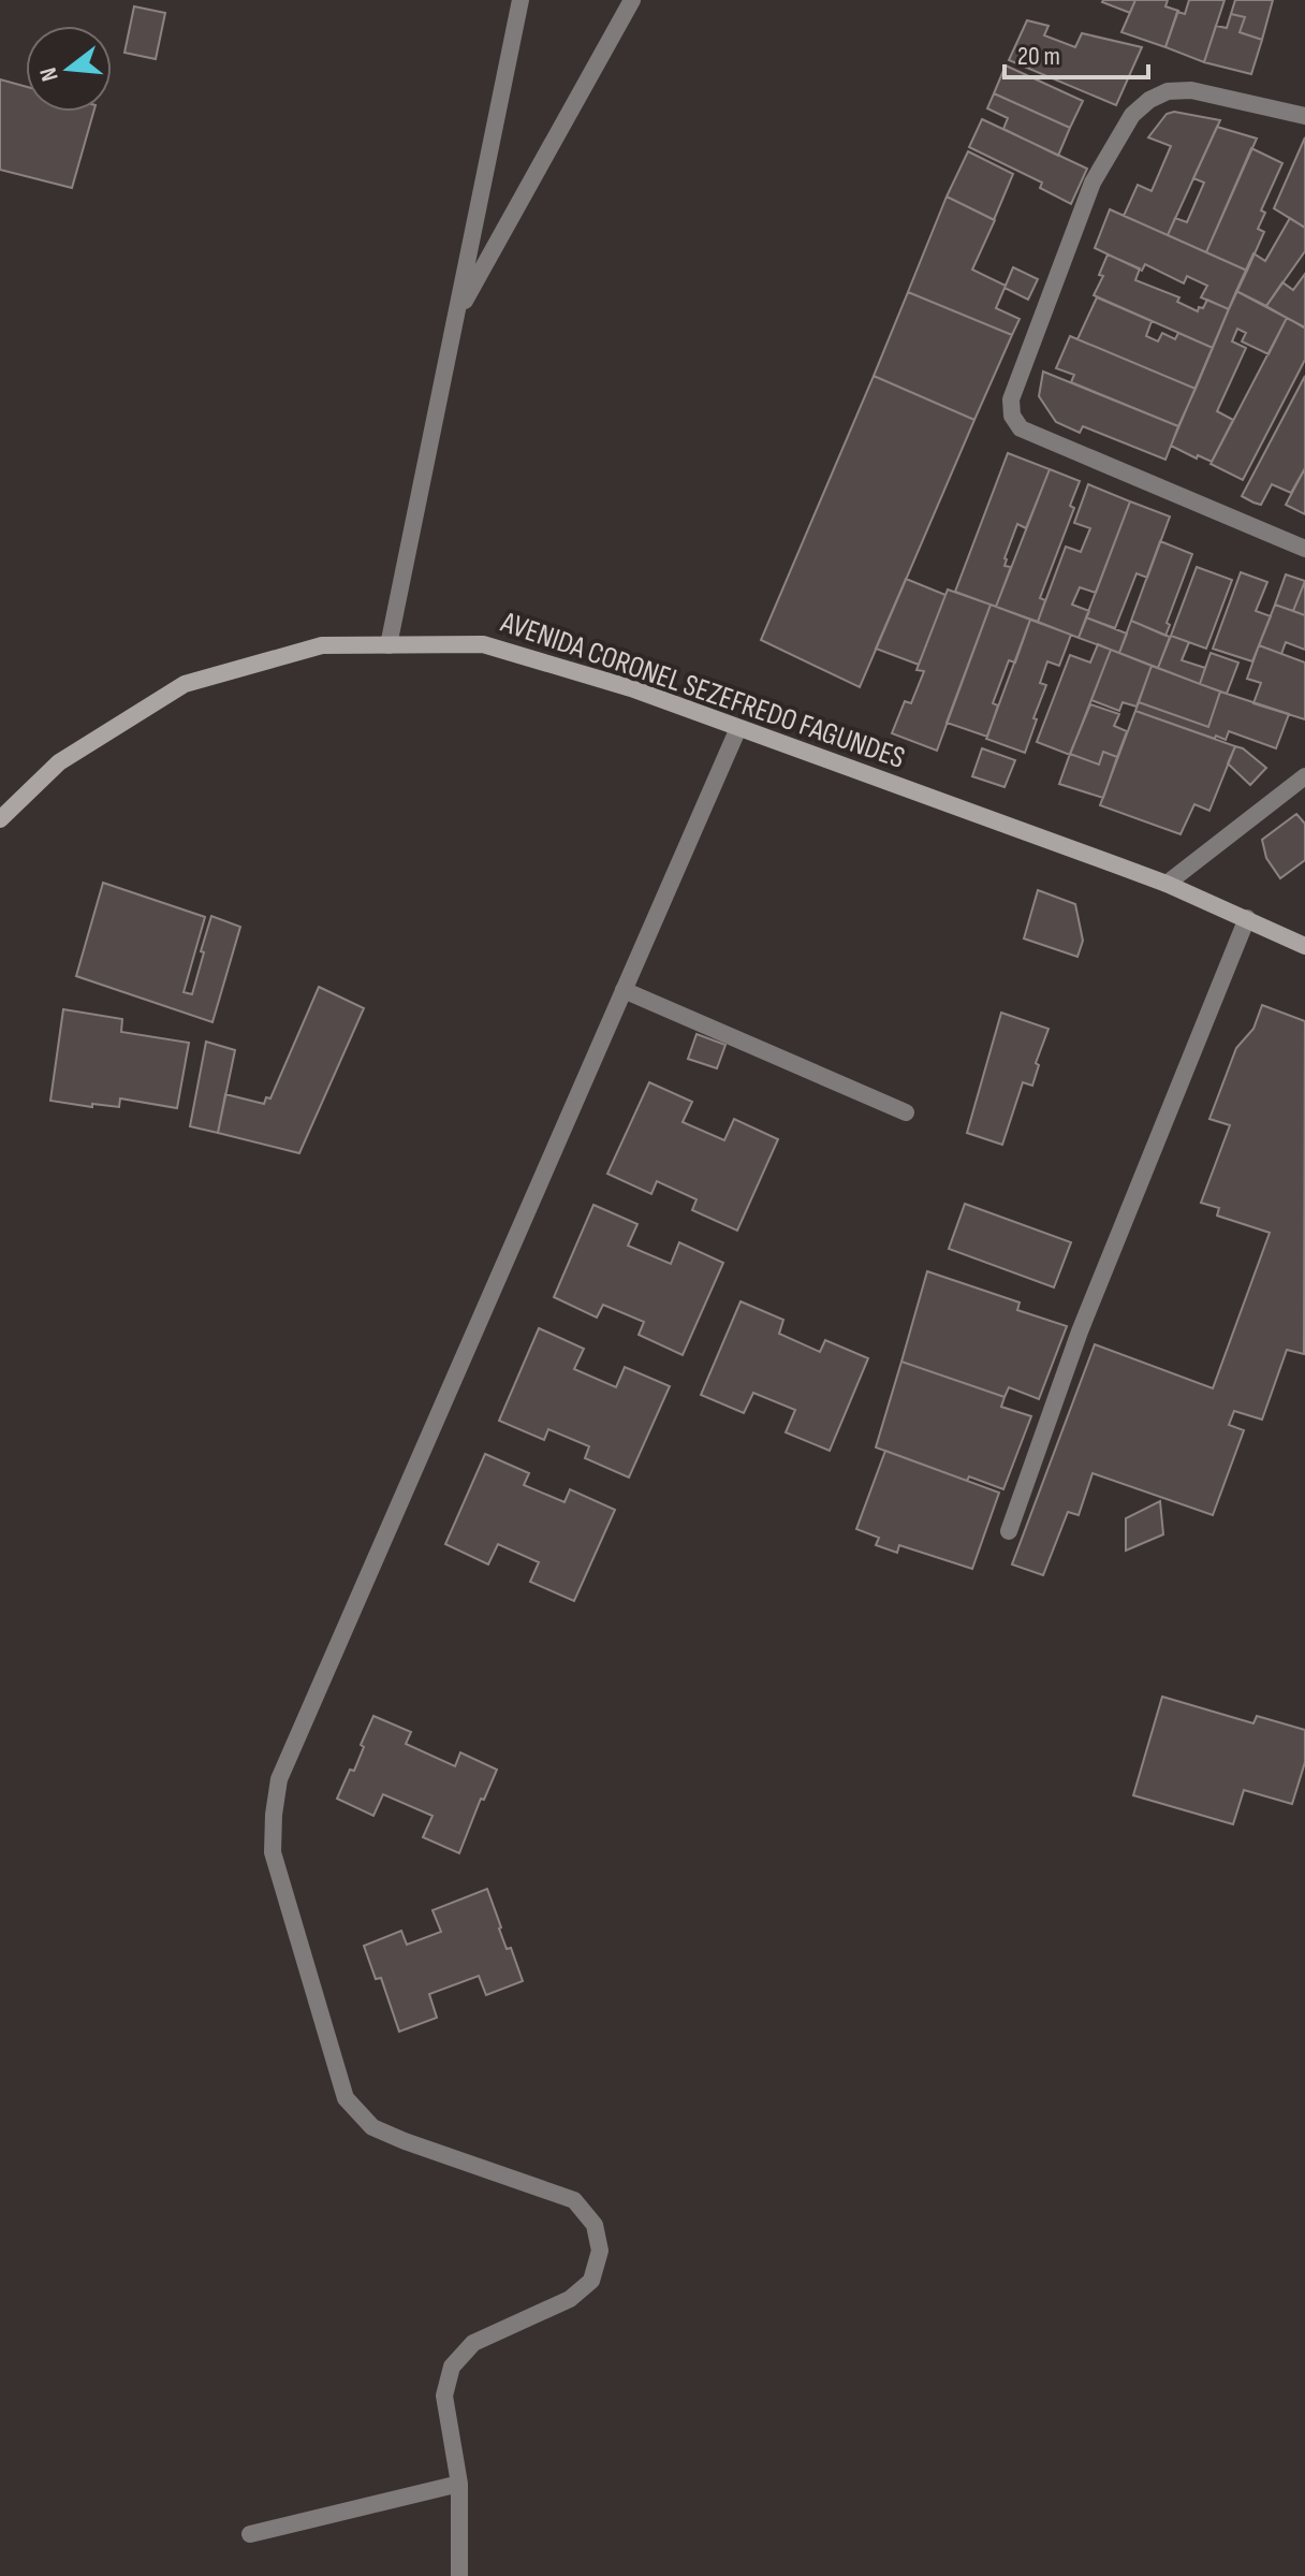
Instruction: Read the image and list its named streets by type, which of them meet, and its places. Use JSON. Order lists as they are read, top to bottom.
{
  "streets": {
    "main road": ["AVENIDA CORONEL SEZEFREDO FAGUNDES"]
  },
  "scale_bar": "20 m",
  "north": "left"
}
